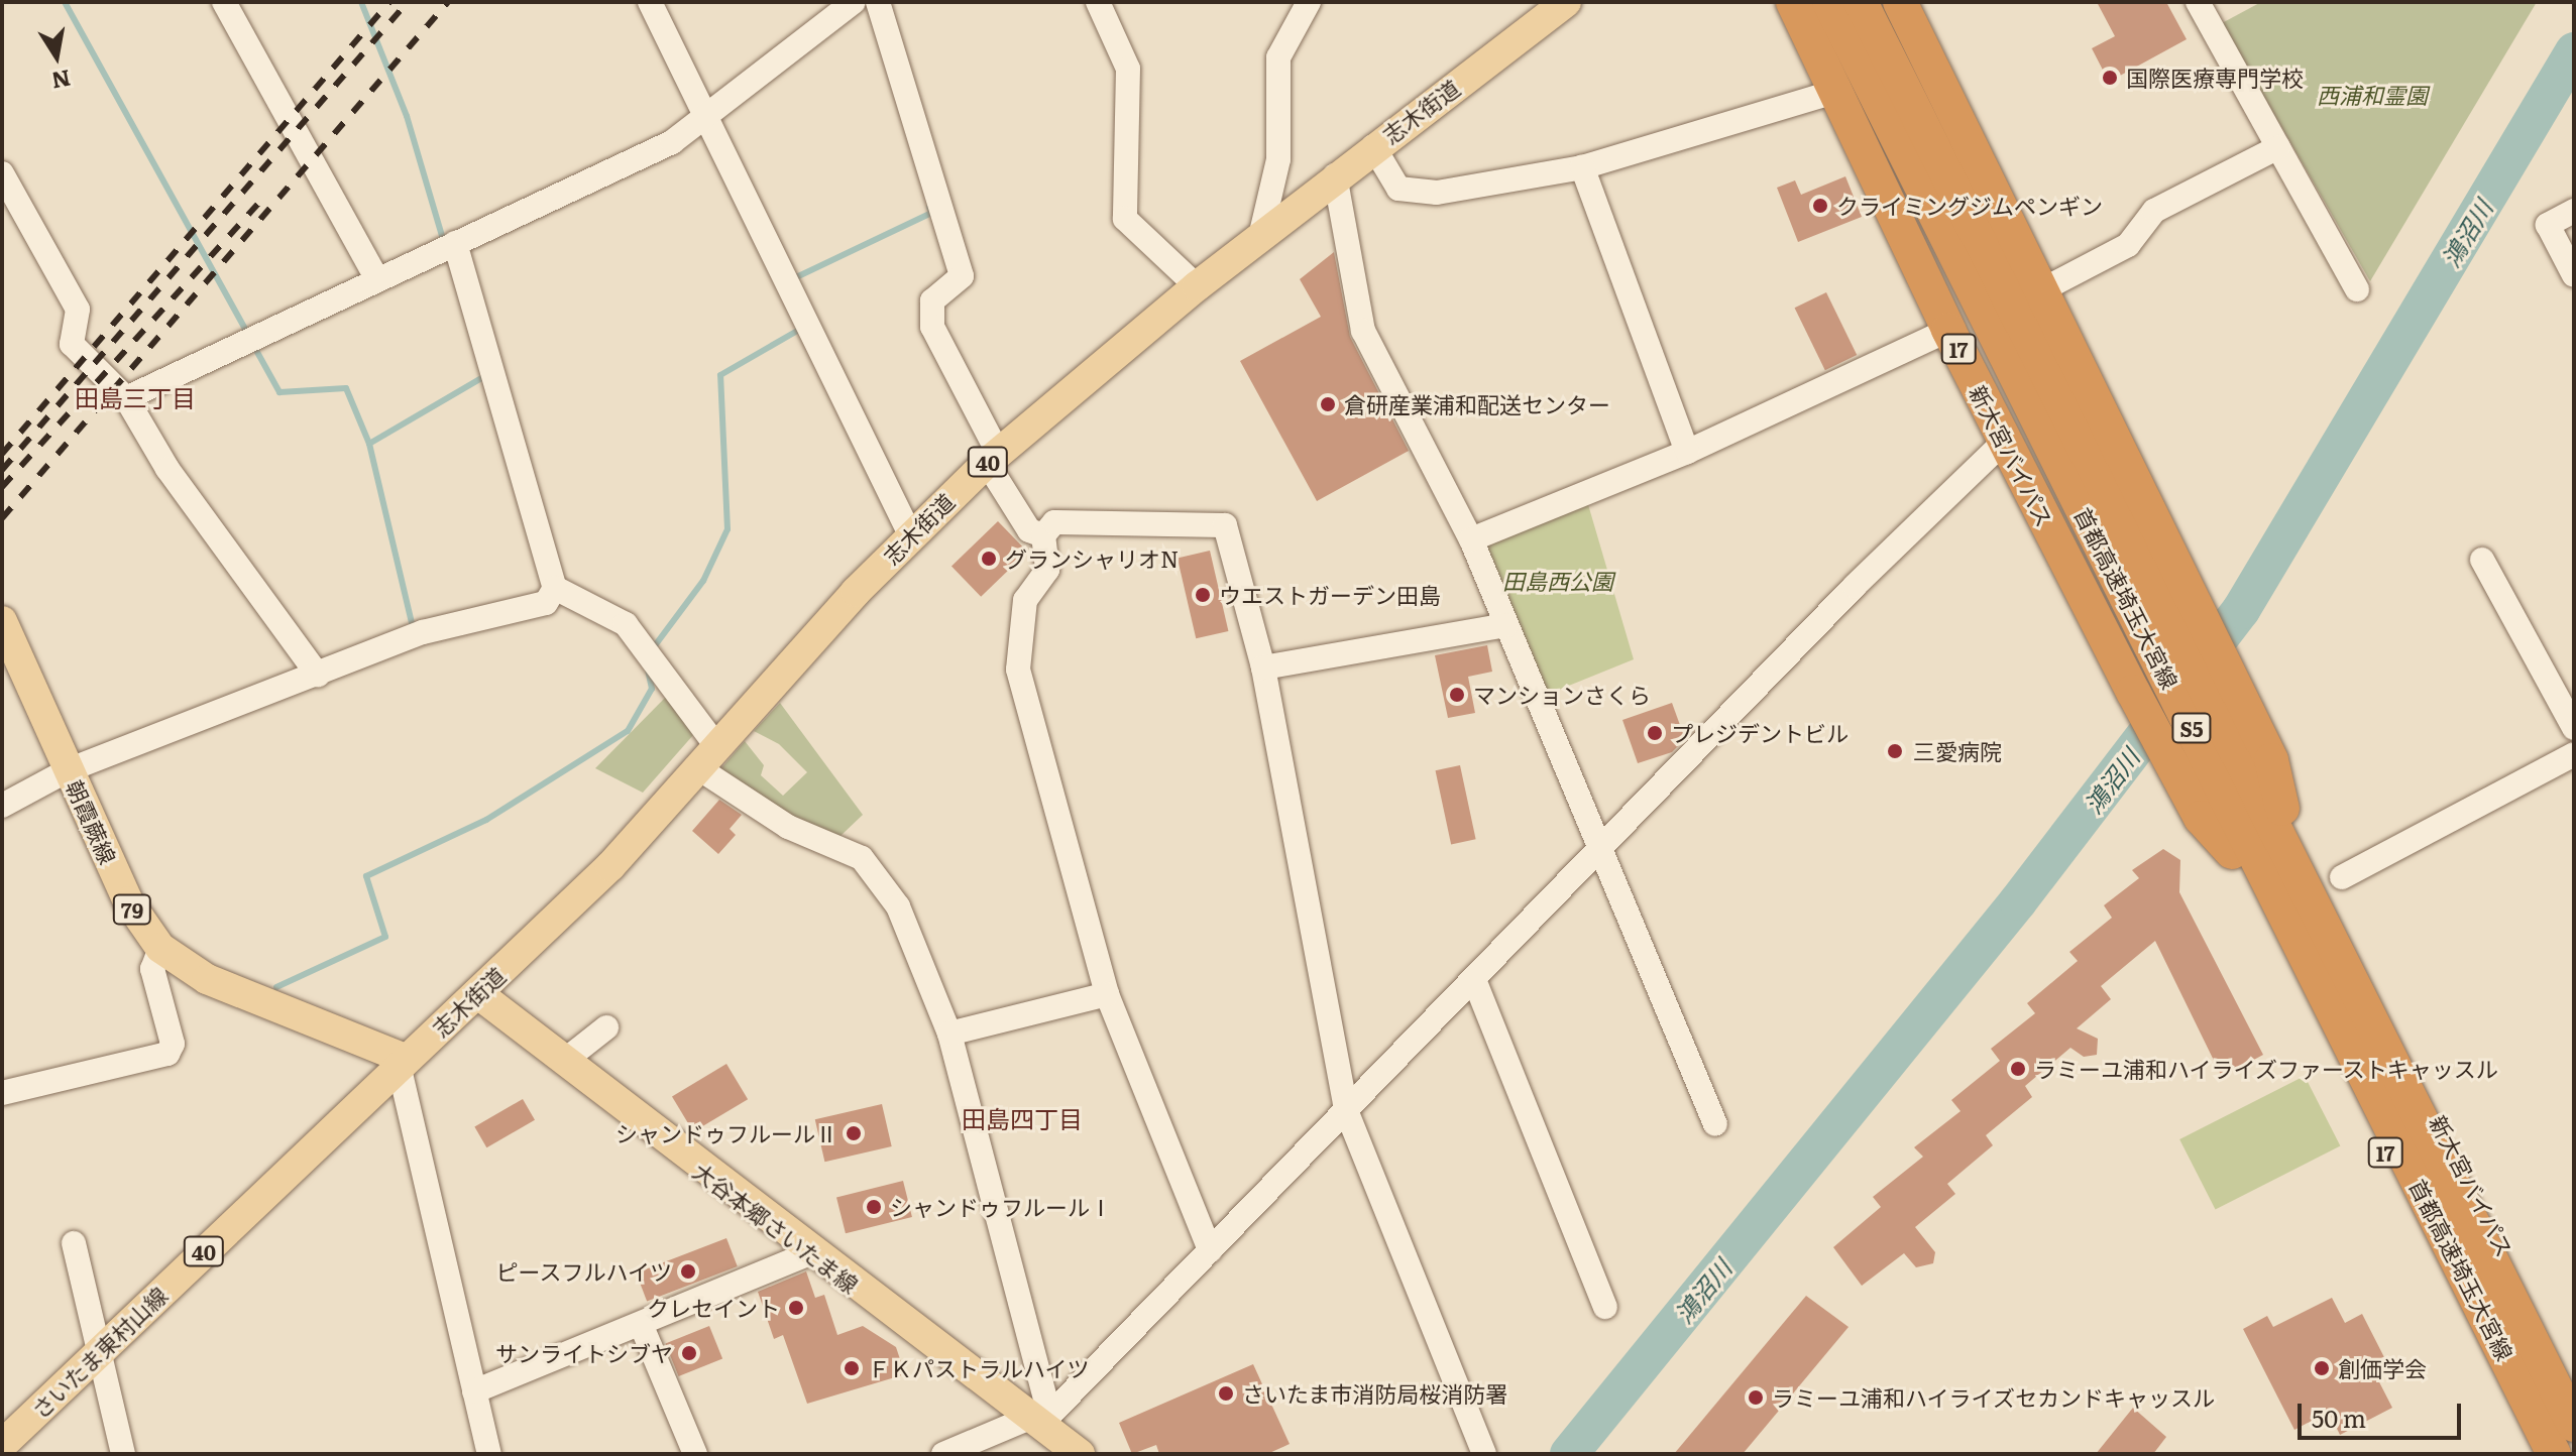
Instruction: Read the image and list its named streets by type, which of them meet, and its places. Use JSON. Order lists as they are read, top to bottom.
{
  "streets": {
    "highway": [
      "17",
      "新大宮バイパス",
      "首都高速埼玉大宮線",
      "S5"
    ],
    "main road": [
      "志木街道",
      "40",
      "朝霞蕨線",
      "79",
      "大谷本郷さいたま線",
      "さいたま東村山線"
    ]
  },
  "crossings": [
    ["志木街道", "朝霞蕨線"],
    ["志木街道", "大谷本郷さいたま線"],
    ["志木街道", "さいたま東村山線"],
    ["朝霞蕨線", "さいたま東村山線"]
  ],
  "districts": ["田島三丁目", "田島四丁目"],
  "water": ["鴻沼川"],
  "parks": ["西浦和霊園", "田島西公園"],
  "places": [
    "国際医療専門学校",
    "クライミングジムペンギン",
    "倉研産業浦和配送センター",
    "グランシャリオN",
    "ウエストガーデン田島",
    "マンションさくら",
    "プレジデントビル",
    "三愛病院",
    "ラミーユ浦和ハイライズファーストキャッスル",
    "シャンドゥフルールⅡ",
    "シャンドゥフルールⅠ",
    "ピースフルハイツ",
    "クレセイント",
    "サンライトシブヤ",
    "ＦＫパストラルハイツ",
    "創価学会",
    "さいたま市消防局桜消防署",
    "ラミーユ浦和ハイライズセカンドキャッスル"
  ],
  "scale_bar": "50 m",
  "north": "bottom"
}
